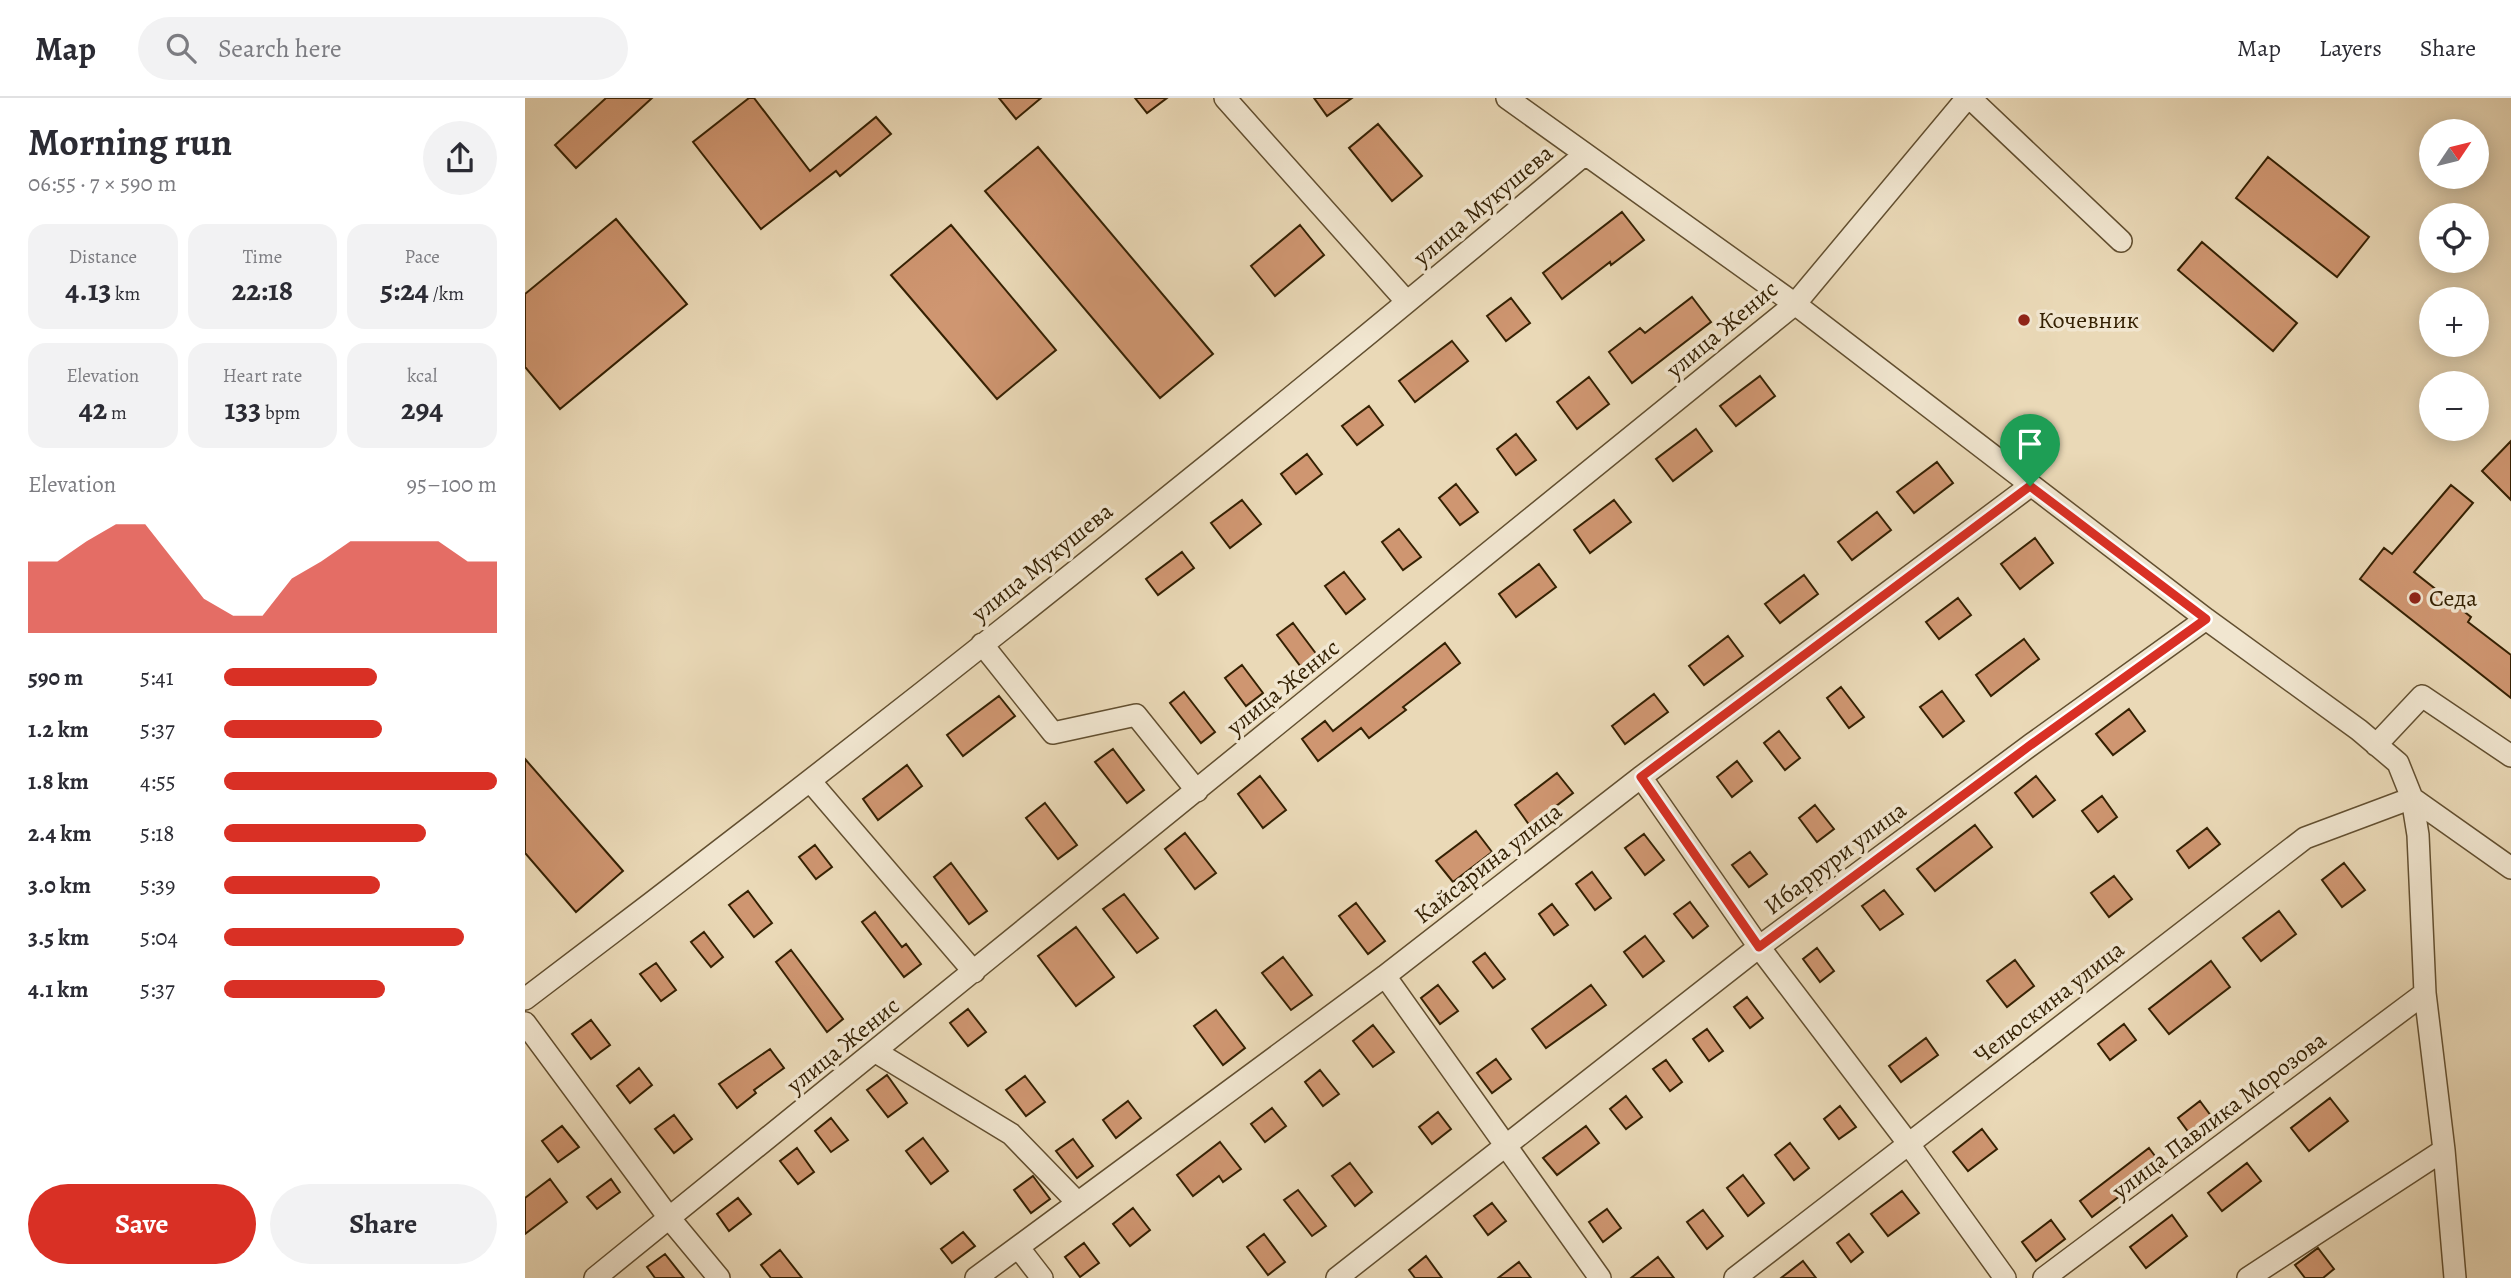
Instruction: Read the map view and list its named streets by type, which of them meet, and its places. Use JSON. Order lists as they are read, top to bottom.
{
  "streets": {
    "street": [
      "улица Мукушева",
      "улица Женис",
      "Ибаррури улица",
      "Кайсарина улица",
      "Челюскина улица",
      "улица Павлика Морозова"
    ]
  },
  "places": ["Кочевник", "Седа"],
  "north": "top right",
  "page": {
    "header": "Map",
    "search": "Search here",
    "nav": ["Map", "Layers", "Share"],
    "heading": ["Morning run", "06:55 · 7 × 590 m"],
    "map_buttons": ["+", "−"],
    "stats": [
      ["Distance", "4.13 km"],
      ["Time", "22:18"],
      ["Pace", "5:24 /km"],
      ["Elevation", "42 m"],
      ["Heart rate", "133 bpm"],
      ["kcal", "294"]
    ],
    "chart": ["Elevation", "95–100 m"],
    "list": [
      {
        "name": "590 m",
        "note": "5:41"
      },
      {
        "name": "1.2 km",
        "note": "5:37"
      },
      {
        "name": "1.8 km",
        "note": "4:55"
      },
      {
        "name": "2.4 km",
        "note": "5:18"
      },
      {
        "name": "3.0 km",
        "note": "5:39"
      },
      {
        "name": "3.5 km",
        "note": "5:04"
      },
      {
        "name": "4.1 km",
        "note": "5:37"
      }
    ],
    "buttons": ["Save", "Share"]
  }
}
